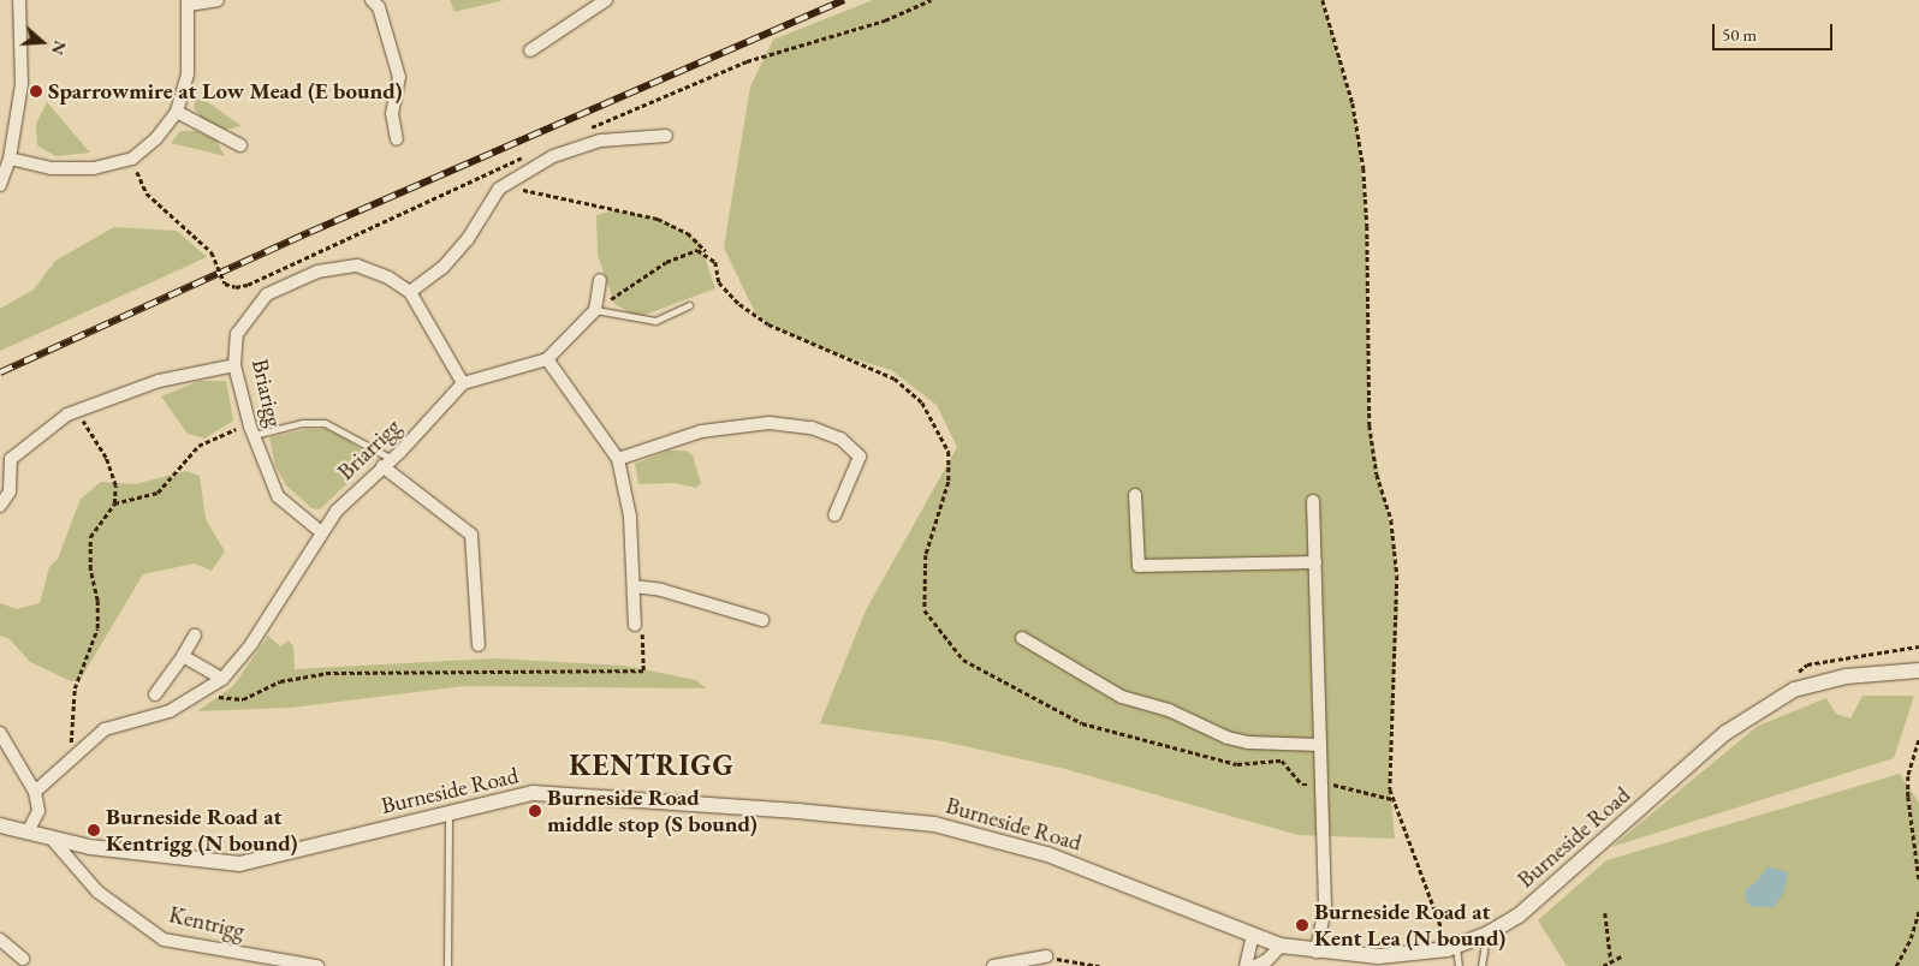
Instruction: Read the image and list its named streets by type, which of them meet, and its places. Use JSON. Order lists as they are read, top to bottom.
{
  "streets": {
    "street": [
      "Briarigg",
      "Briarrigg",
      "Burneside Road",
      "Kentrigg"
    ]
  },
  "crossings": [
    ["Briarigg", "Briarrigg"],
    ["Burneside Road", "Kentrigg"]
  ],
  "districts": ["KENTRIGG"],
  "places": [
    "Sparrowmire at Low Mead (E bound)",
    "Burneside Road middle stop (S bound)",
    "Burneside Road at Kentrigg (N bound)",
    "Burneside Road at Kent Lea (N bound)"
  ],
  "scale_bar": "50 m",
  "north": "right"
}
